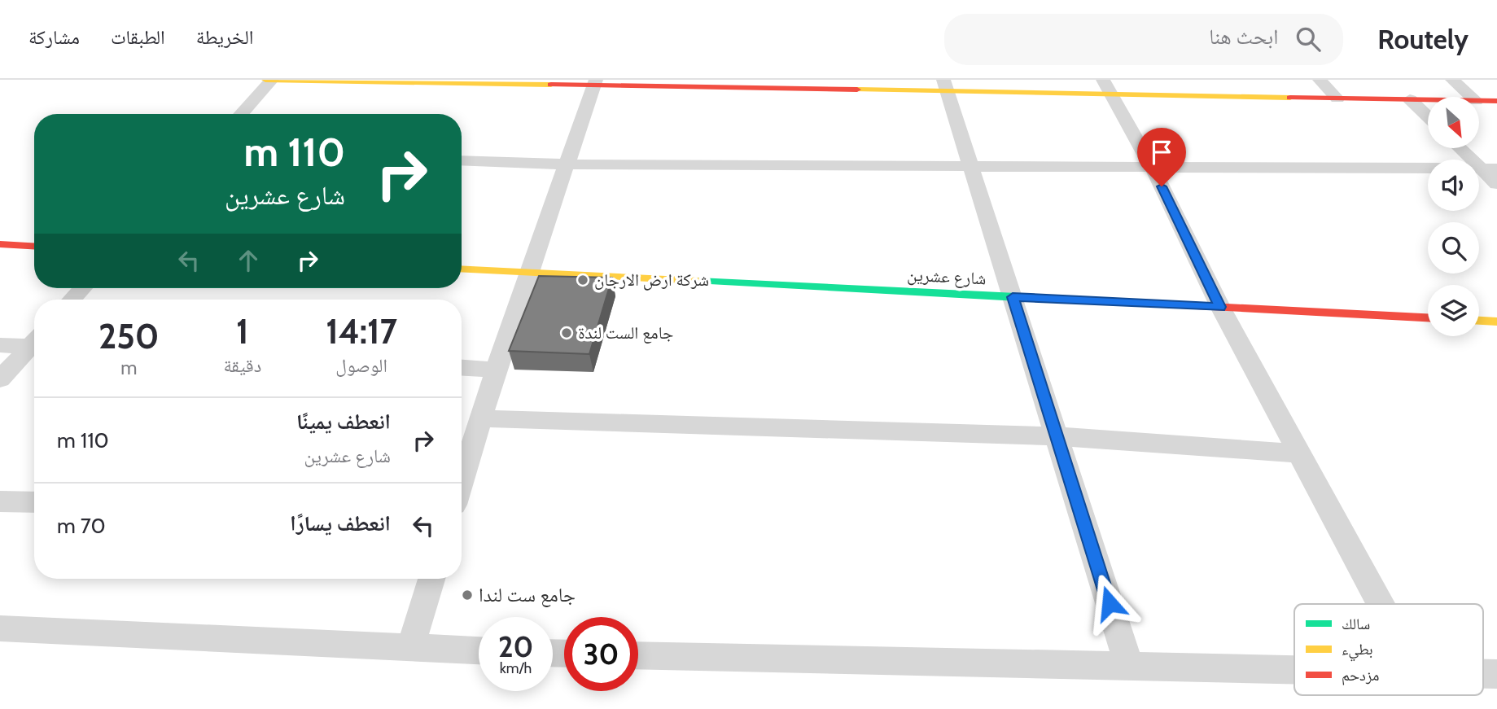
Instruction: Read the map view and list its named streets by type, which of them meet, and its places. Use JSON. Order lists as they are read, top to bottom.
{
  "streets": {
    "street": ["شارع عشرين"]
  },
  "places": ["شركة ارض الارجان", "جامع الست لندة", "جامع ست لندا"],
  "legend": ["سالك", "بطيء", "مزدحم"],
  "north": "bottom right",
  "page": {
    "header": "Routely",
    "search": "ابحث هنا",
    "nav": ["الخريطة", "الطبقات", "مشاركة"],
    "turn": ["110 m", "شارع عشرين"],
    "eta": [
      "14:17",
      "الوصول",
      "1",
      "دقيقة",
      "250",
      "m"
    ],
    "list": [
      {
        "name": "انعطف يمينًا",
        "note": "شارع عشرين",
        "value": "110 m"
      },
      {
        "name": "انعطف يسارًا",
        "value": "70 m"
      }
    ],
    "speed": "20 km/h",
    "limit": "30"
  }
}
